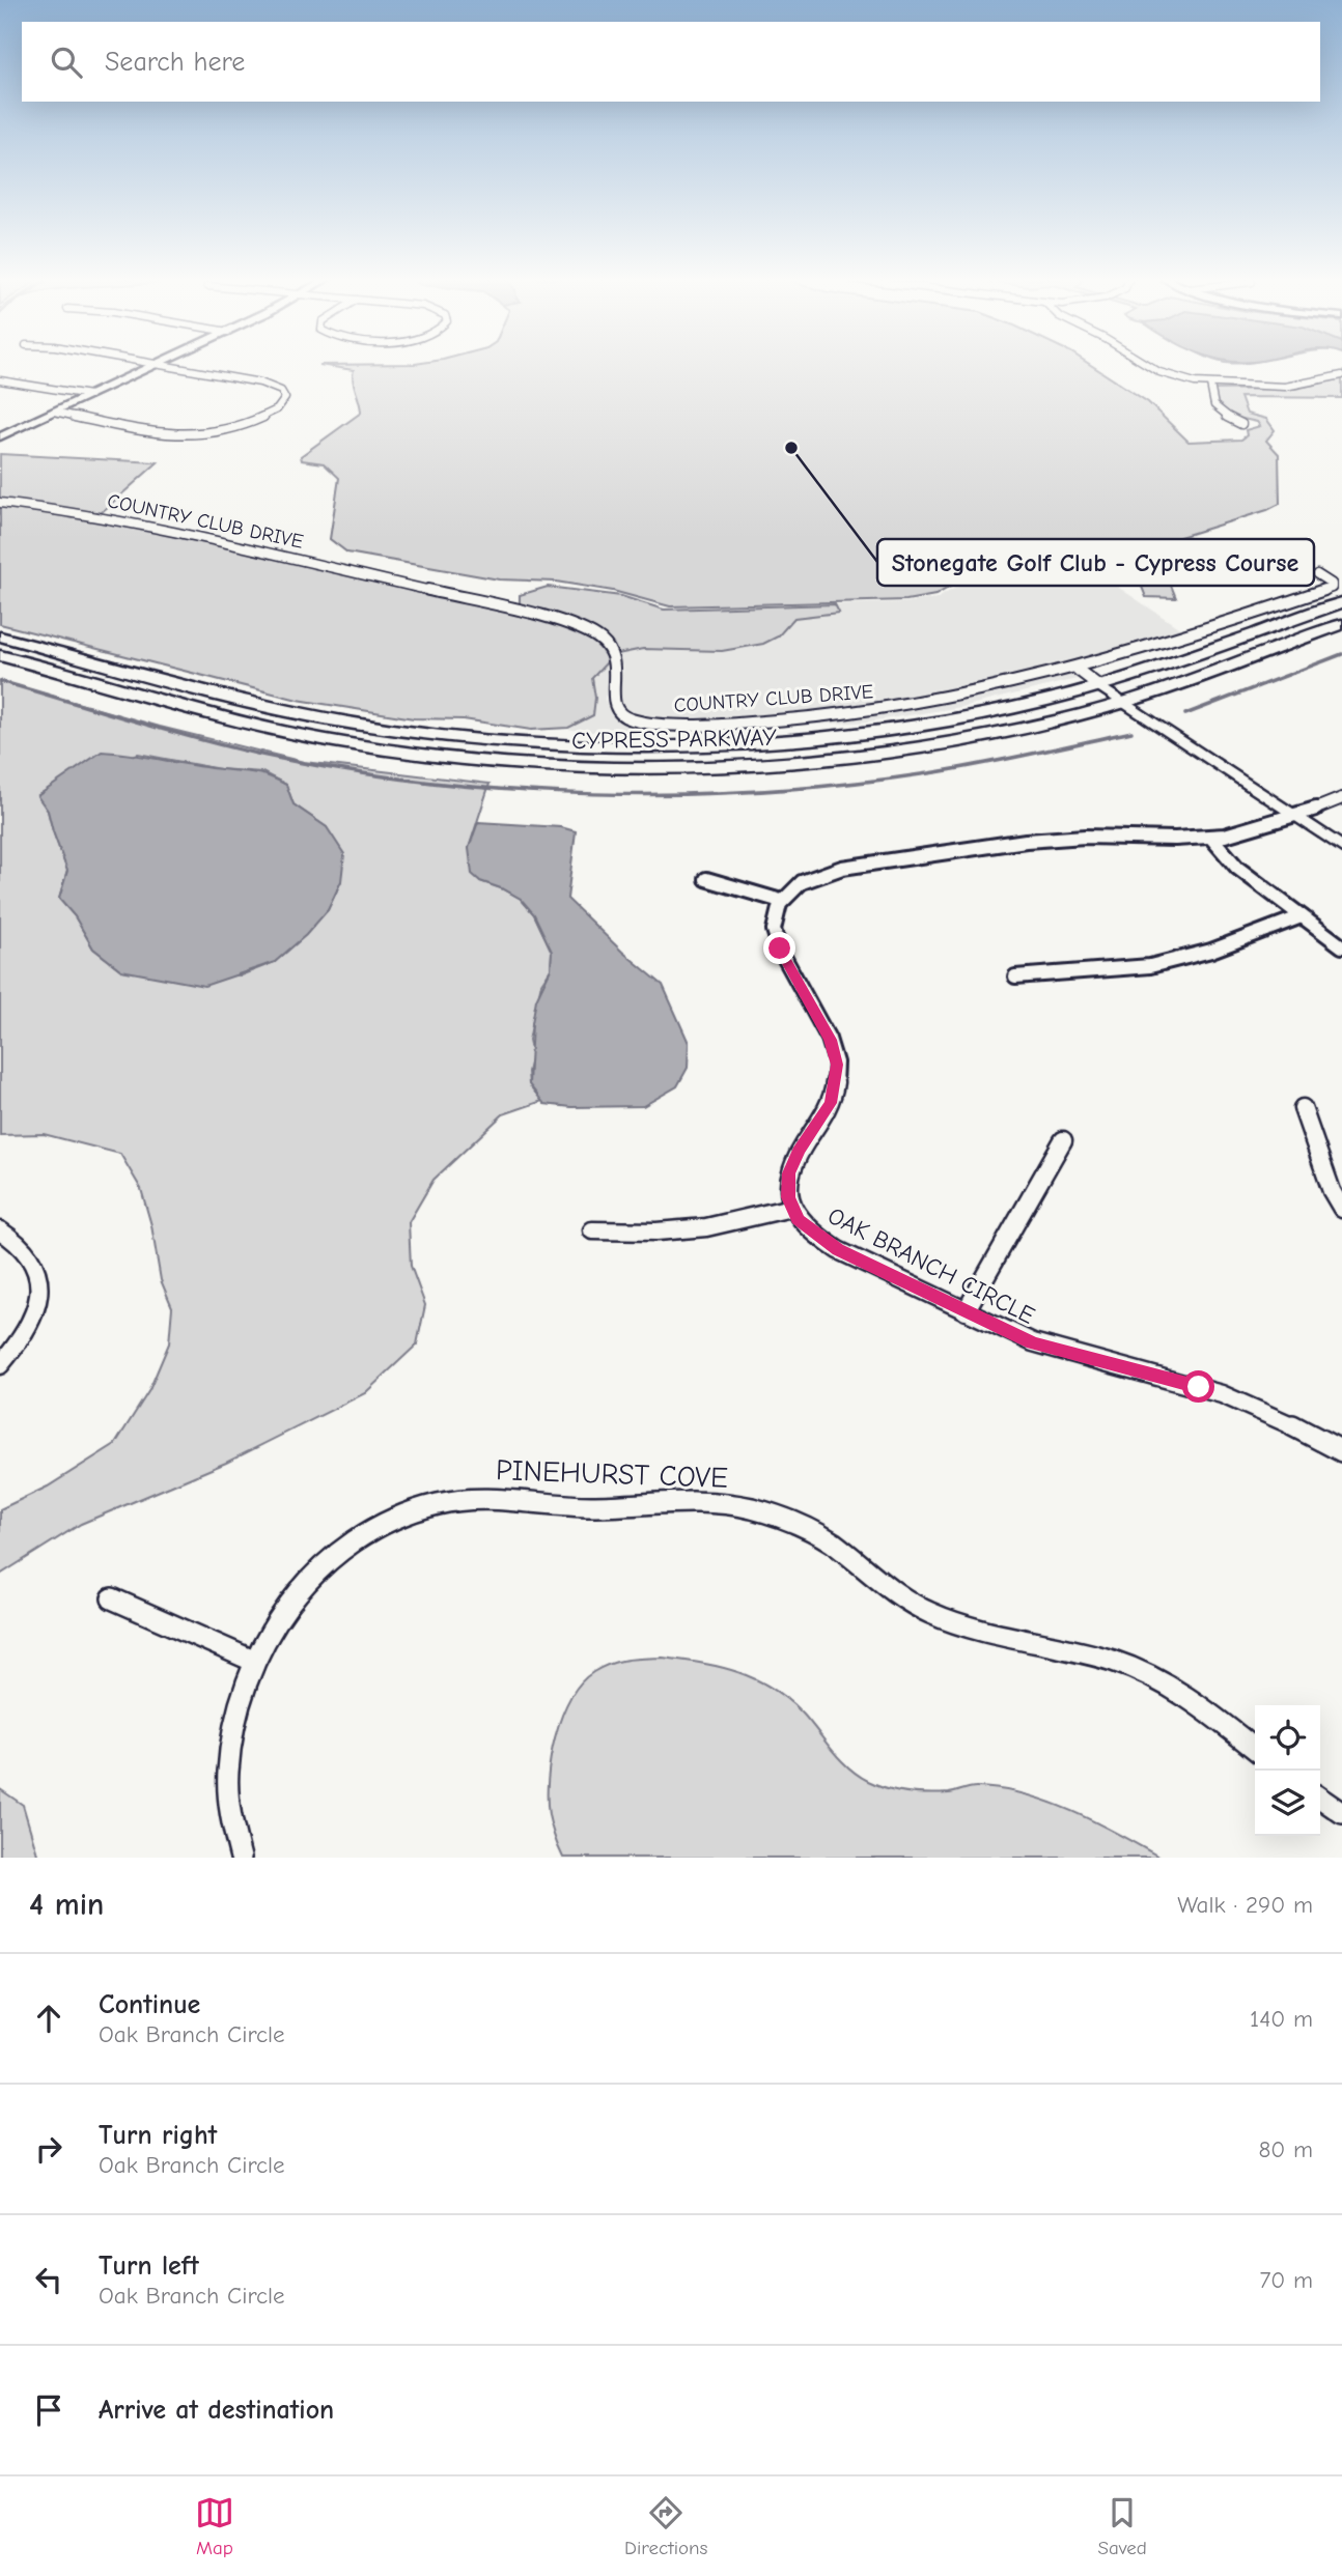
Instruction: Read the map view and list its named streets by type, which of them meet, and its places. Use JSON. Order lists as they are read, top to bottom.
{
  "streets": {
    "main road": ["CYPRESS PARKWAY"],
    "street": ["COUNTRY CLUB DRIVE", "OAK BRANCH CIRCLE", "PINEHURST COVE"]
  },
  "places": ["Stonegate Golf Club - Cypress Course"],
  "page": {
    "search": "Search here",
    "heading": ["4 min", "Walk · 290 m"],
    "list": [
      ["Continue", "Oak Branch Circle", "140 m"],
      ["Turn right", "Oak Branch Circle", "80 m"],
      ["Turn left", "Oak Branch Circle", "70 m"],
      "Arrive at destination"
    ],
    "nav": ["Map", "Directions", "Saved"]
  }
}
